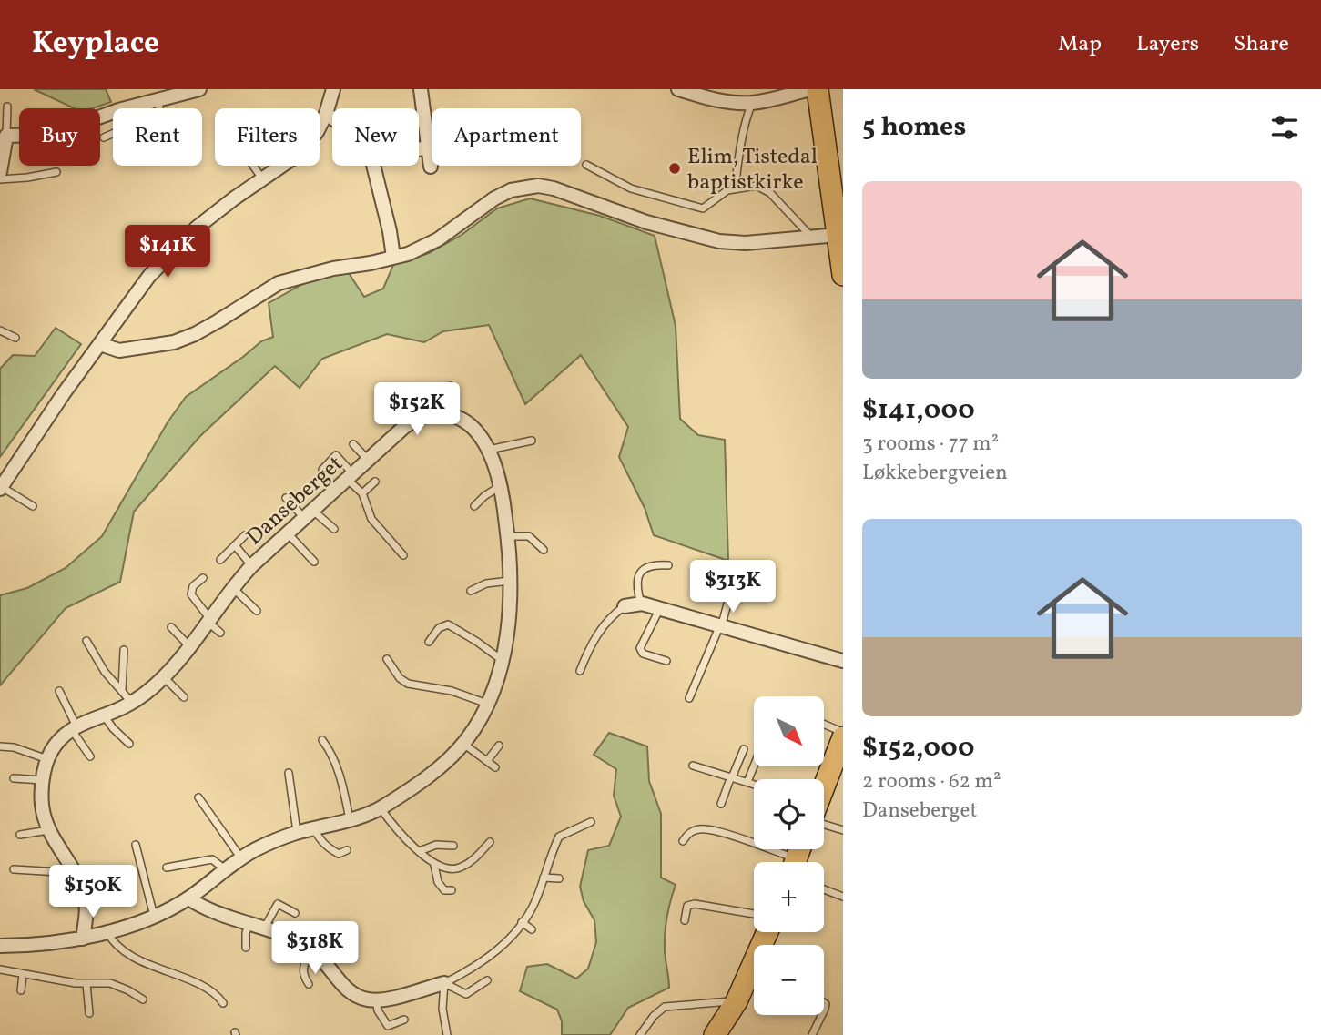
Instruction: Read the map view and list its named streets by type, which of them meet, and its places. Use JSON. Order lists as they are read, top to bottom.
{
  "streets": {
    "street": ["Danseberget"]
  },
  "places": ["Elim, Tistedal baptistkirke"],
  "north": "bottom right",
  "page": {
    "header": "Keyplace",
    "nav": ["Map", "Layers", "Share"],
    "heading": "5 homes",
    "chip": [
      "Buy",
      "Rent",
      "Filters",
      "New",
      "Apartment"
    ],
    "list": [
      {
        "name": "$141,000",
        "note": "3 rooms · 77 m² · Løkkebergveien"
      },
      {
        "name": "$152,000",
        "note": "2 rooms · 62 m² · Danseberget"
      }
    ],
    "price": [
      "$141K",
      "$152K",
      "$313K",
      "$150K",
      "$318K"
    ],
    "map_buttons": ["+", "−"]
  }
}
